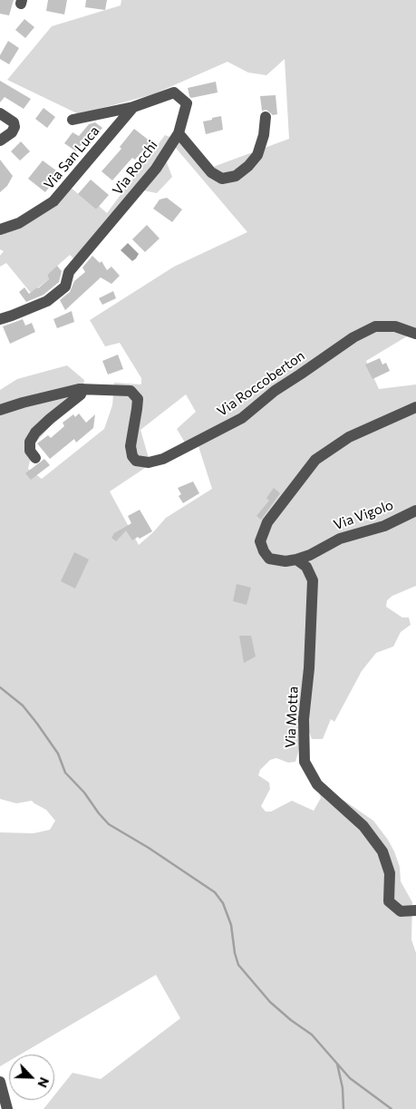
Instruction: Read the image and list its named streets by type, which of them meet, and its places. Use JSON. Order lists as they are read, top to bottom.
{
  "streets": {
    "street": [
      "Via San Luca",
      "Via Rocchi",
      "Via Roccoberton",
      "Via Vigolo",
      "Via Motta"
    ]
  },
  "crossings": [
    ["Via San Luca", "Via Rocchi"],
    ["Via Vigolo", "Via Motta"]
  ],
  "north": "bottom right"
}
